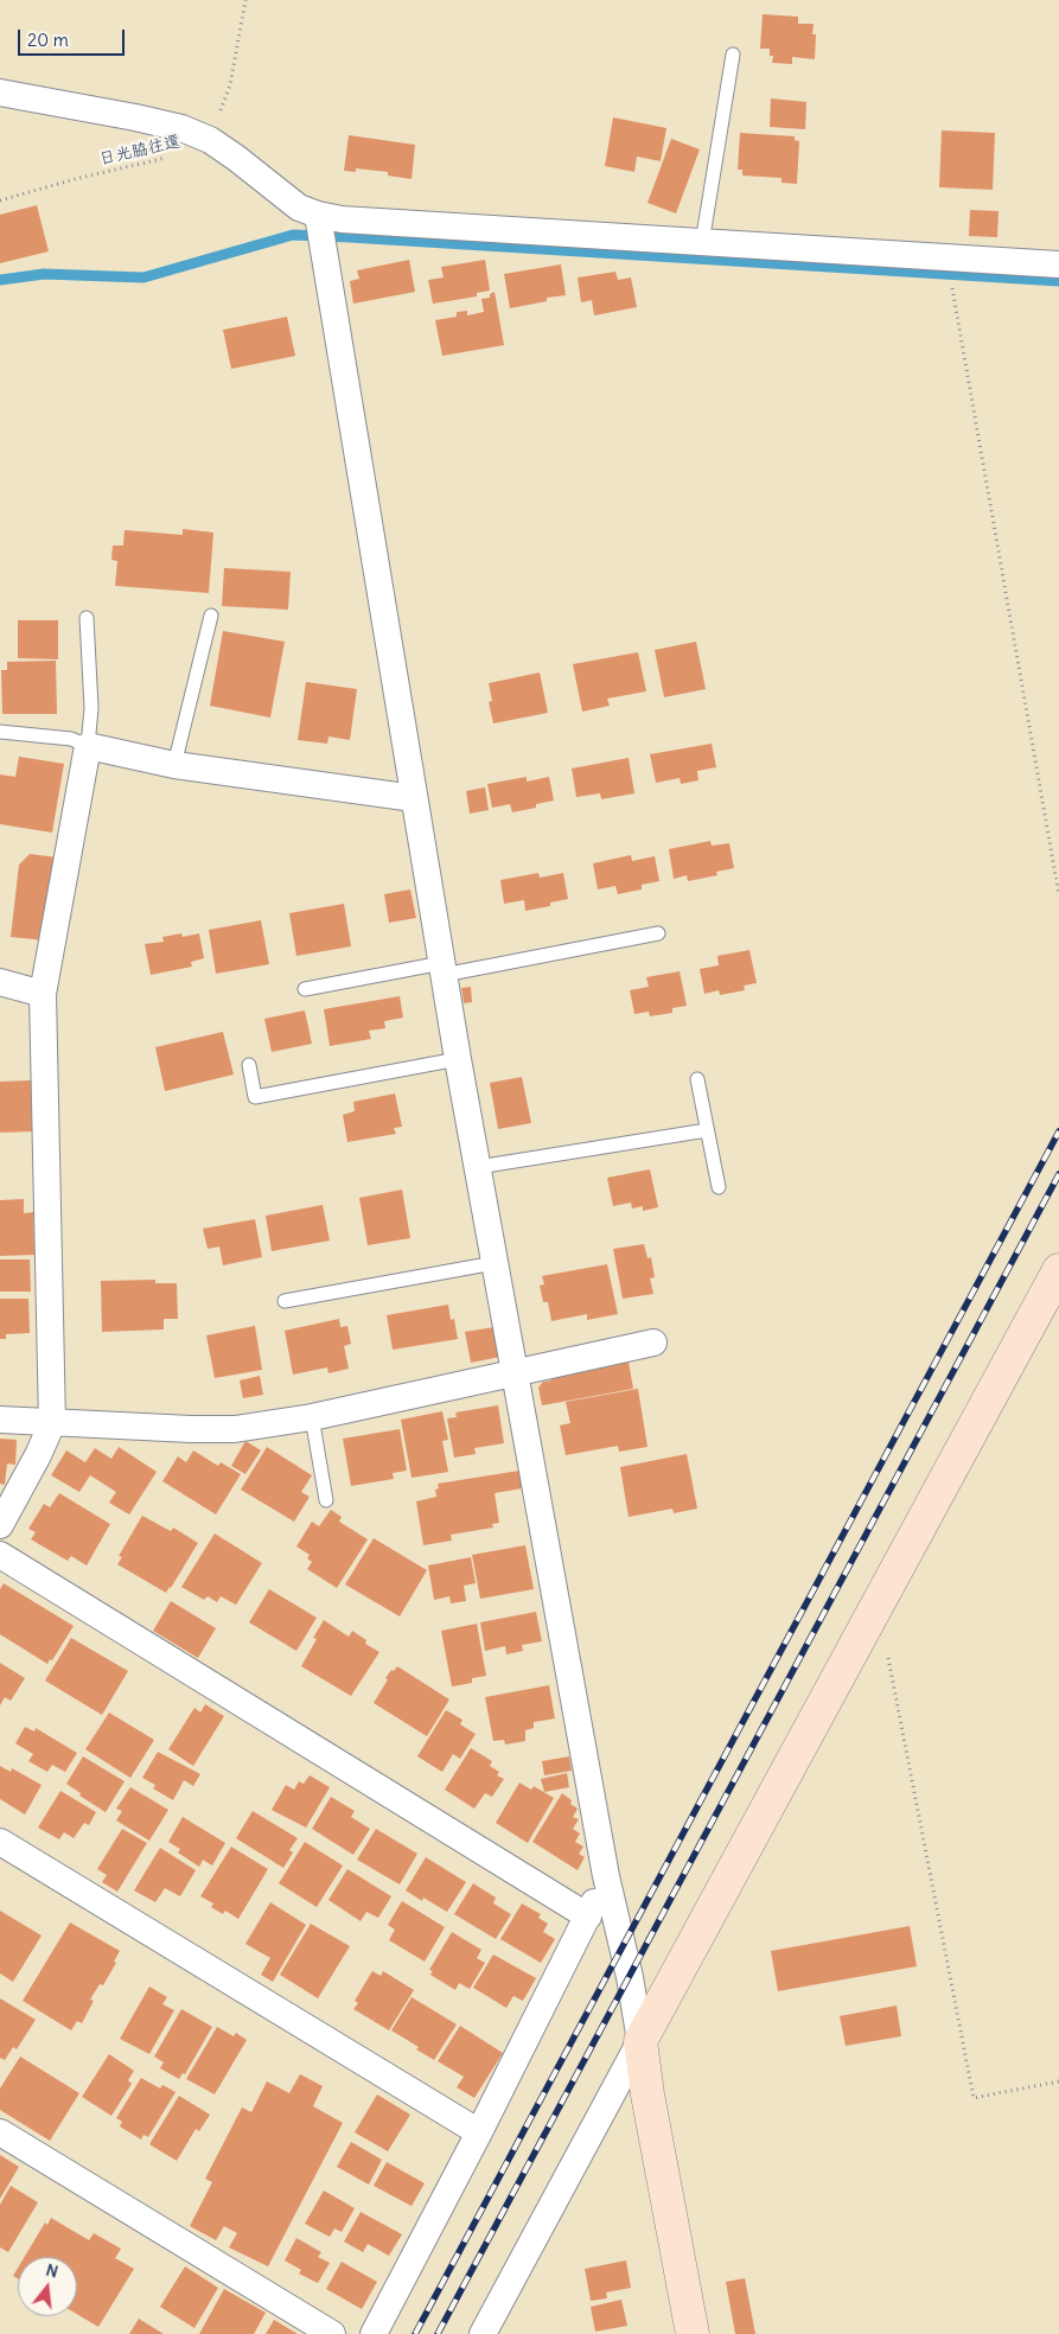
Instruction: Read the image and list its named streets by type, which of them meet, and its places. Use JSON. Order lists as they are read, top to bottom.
{
  "streets": {
    "path": ["日光脇往還"]
  },
  "scale_bar": "20 m",
  "north": "top"
}
